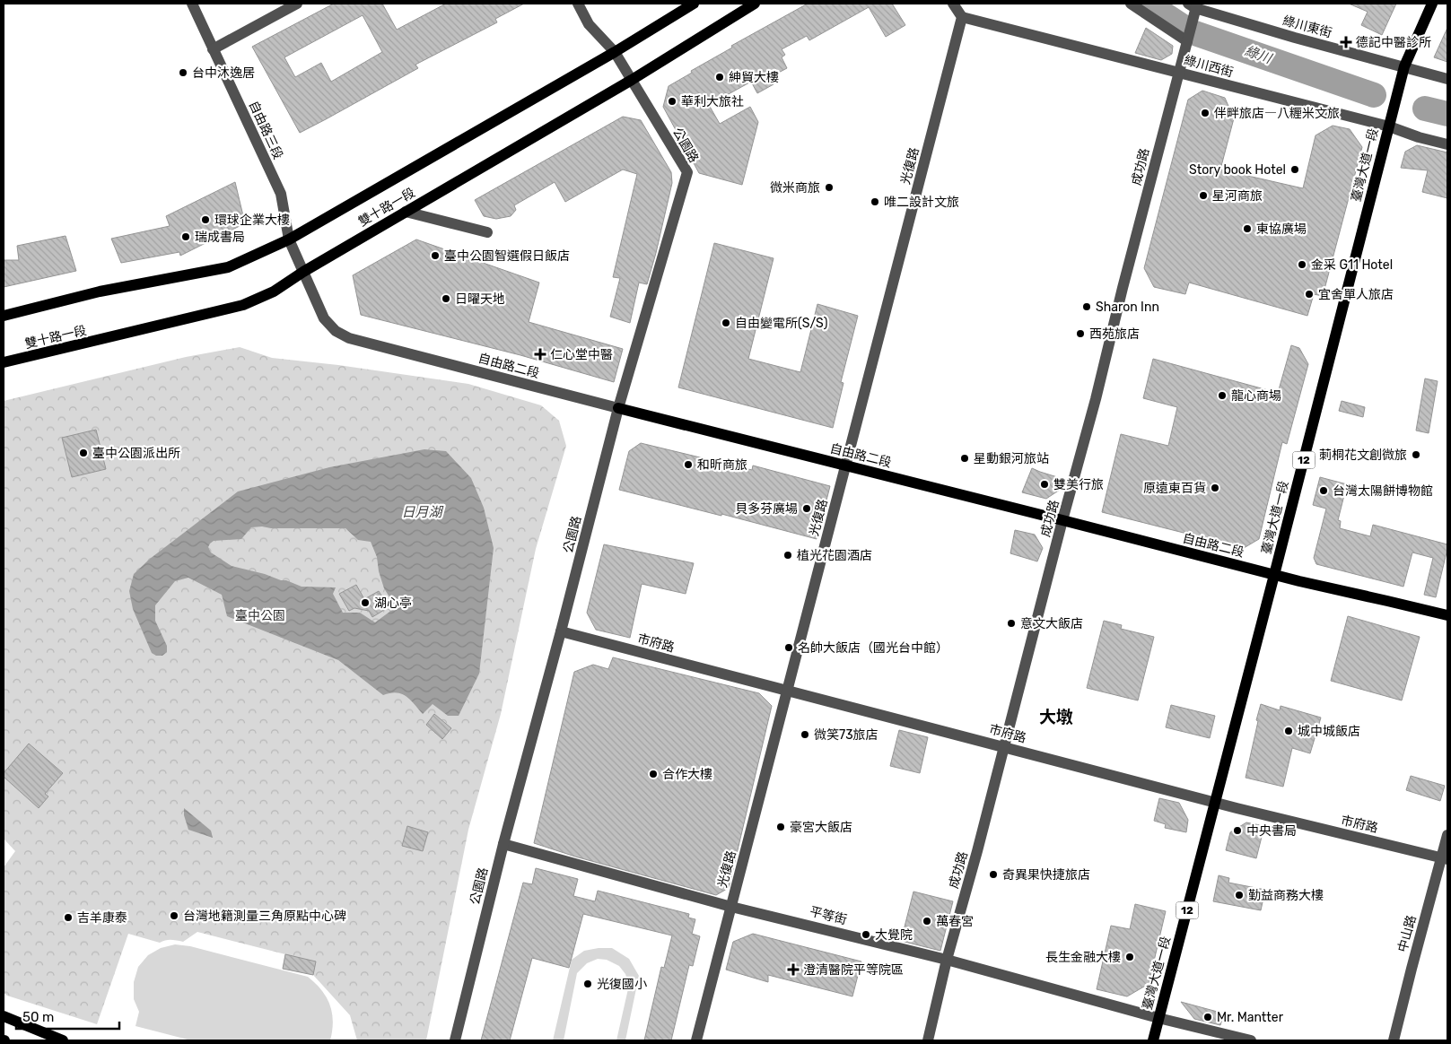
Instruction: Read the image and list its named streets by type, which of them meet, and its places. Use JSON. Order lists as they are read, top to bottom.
{
  "streets": {
    "main road": [
      "臺灣大道一段",
      "雙十路一段",
      "自由路二段",
      "12"
    ],
    "street": [
      "綠川東街",
      "綠川西街",
      "自由路三段",
      "公園路",
      "光復路",
      "成功路",
      "市府路",
      "平等街",
      "中山路"
    ]
  },
  "crossings": [
    ["綠川東街", "臺灣大道一段"],
    ["綠川東街", "成功路"],
    ["綠川西街", "臺灣大道一段"],
    ["綠川西街", "光復路"],
    ["綠川西街", "成功路"],
    ["自由路三段", "雙十路一段"],
    ["自由路三段", "自由路二段"],
    ["公園路", "雙十路一段"],
    ["公園路", "自由路二段"],
    ["公園路", "市府路"],
    ["公園路", "平等街"],
    ["臺灣大道一段", "自由路二段"],
    ["臺灣大道一段", "市府路"],
    ["臺灣大道一段", "平等街"],
    ["光復路", "自由路二段"],
    ["光復路", "市府路"],
    ["光復路", "平等街"],
    ["成功路", "自由路二段"],
    ["成功路", "市府路"],
    ["成功路", "平等街"],
    ["雙十路一段", "自由路二段"],
    ["市府路", "中山路"]
  ],
  "districts": ["大墩"],
  "water": ["綠川", "日月湖"],
  "parks": ["臺中公園"],
  "places": {
    "health": ["德記中醫診所", "仁心堂中醫", "澄清醫院平等院區"],
    "other": [
      "台中沐逸居",
      "紳貿大樓",
      "華利大旅社",
      "伴畔旅店―八糎米文旅",
      "Story book Hotel",
      "微米商旅",
      "星河商旅",
      "唯二設計文旅",
      "環球企業大樓",
      "東協廣場",
      "瑞成書局",
      "臺中公園智選假日飯店",
      "金采 G11 Hotel",
      "宜舍單人旅店",
      "日曜天地",
      "Sharon Inn",
      "自由變電所(S/S)",
      "西苑旅店",
      "龍心商場",
      "臺中公園派出所",
      "莿桐花文創微旅",
      "星動銀河旅站",
      "和昕商旅",
      "雙美行旅",
      "原遠東百貨",
      "台灣太陽餅博物館",
      "貝多芬廣場",
      "植光花園酒店",
      "湖心亭",
      "意文大飯店",
      "名帥大飯店（國光台中館）",
      "城中城飯店",
      "微笑73旅店",
      "合作大樓",
      "豪宮大飯店",
      "中央書局",
      "奇異果快捷旅店",
      "勤益商務大樓",
      "台灣地籍測量三角原點中心碑",
      "吉羊康泰",
      "萬春宮",
      "大覺院",
      "長生金融大樓",
      "光復國小",
      "Mr. Mantter"
    ]
  },
  "scale_bar": "50 m"
}
